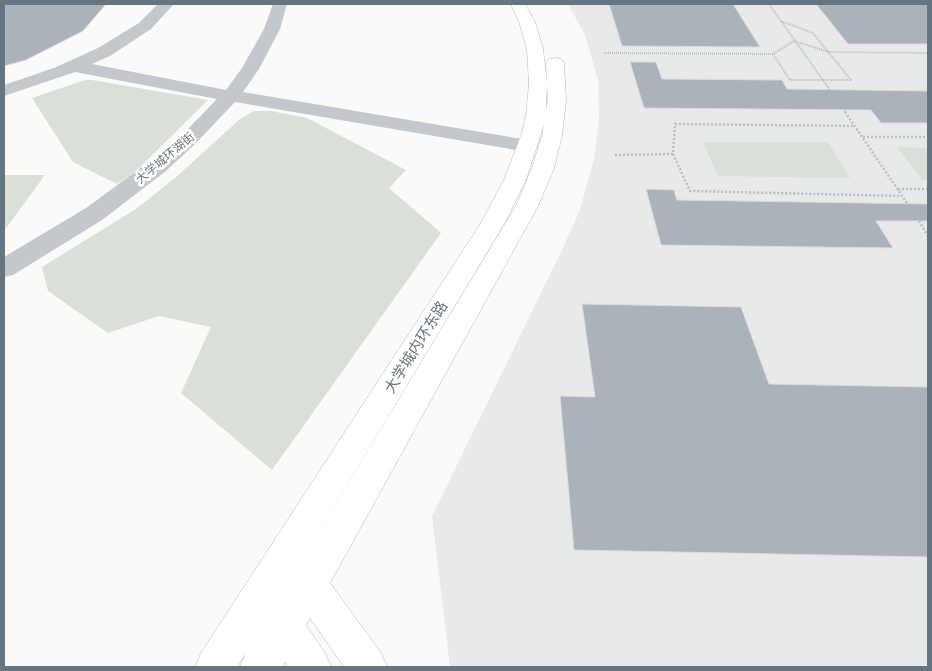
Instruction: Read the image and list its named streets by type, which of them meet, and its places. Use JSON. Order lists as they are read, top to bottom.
{
  "streets": {
    "main road": ["大学城内环东路"],
    "street": ["大学城环湖街"]
  }
}
